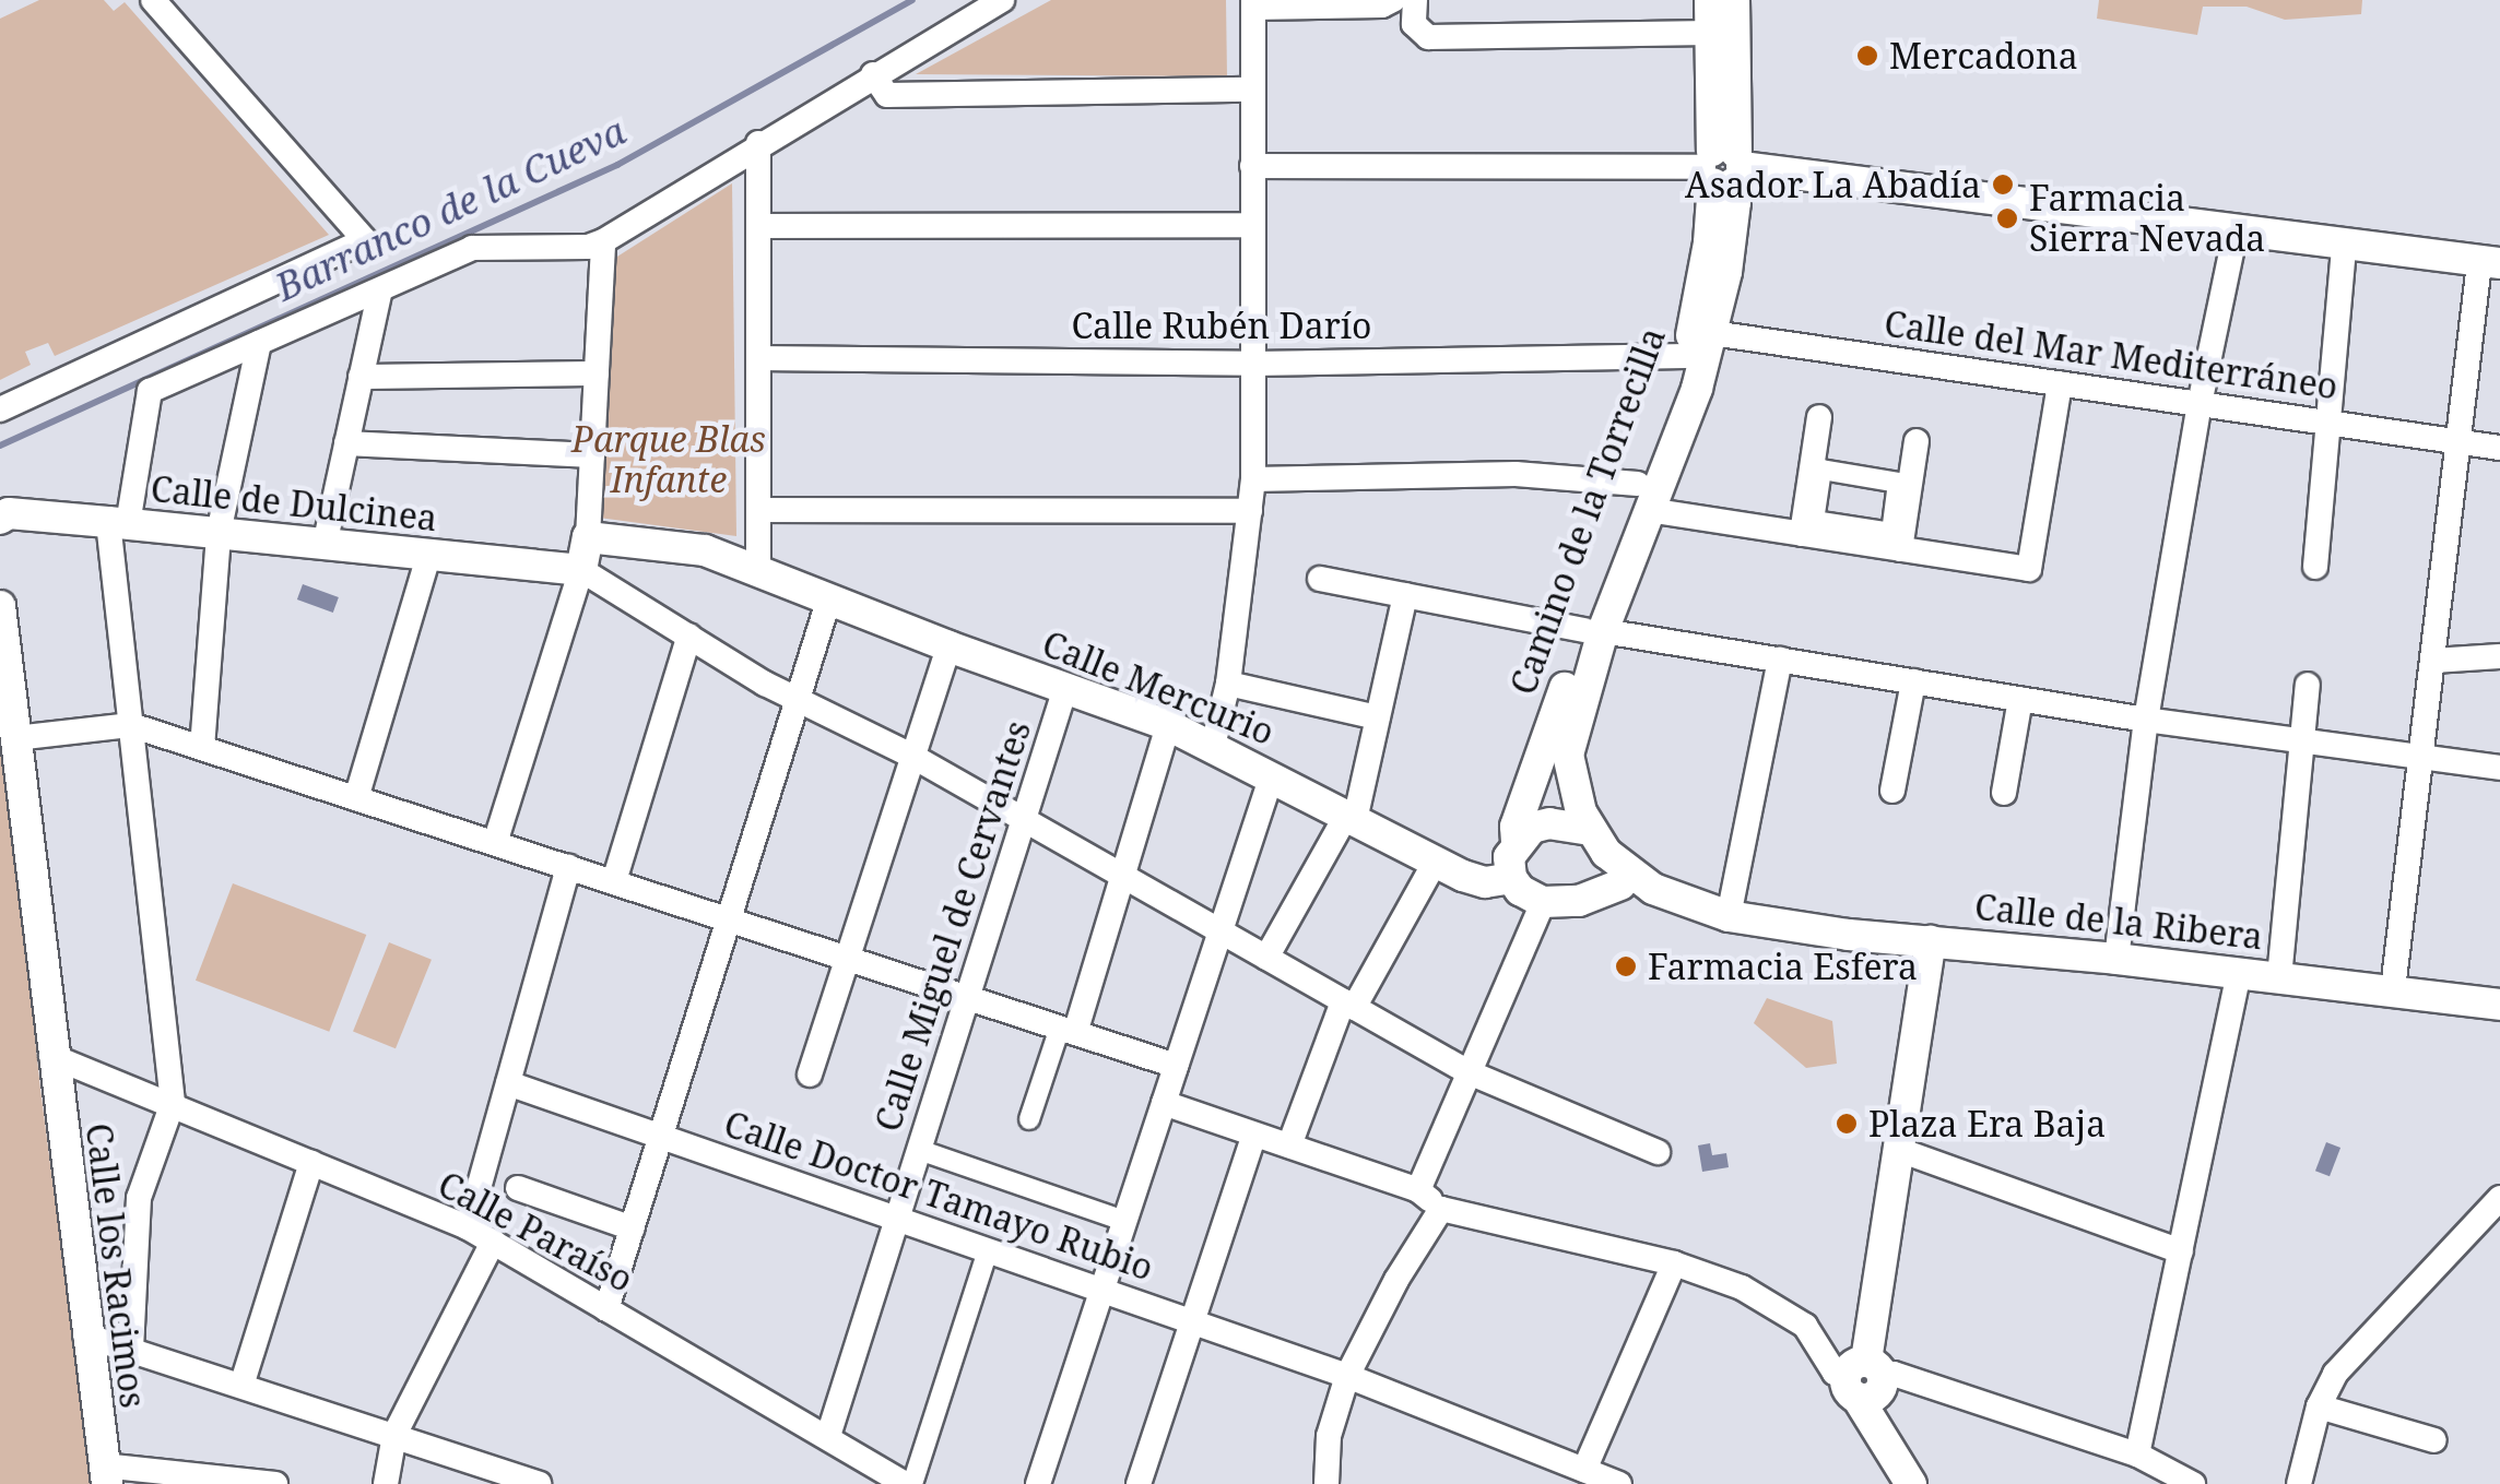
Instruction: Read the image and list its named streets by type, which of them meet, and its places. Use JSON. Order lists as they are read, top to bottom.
{
  "streets": {
    "street": [
      "Calle Rubén Darío",
      "Calle del Mar Mediterráneo",
      "Calle de Dulcinea",
      "Camino de la Torrecilla",
      "Calle Mercurio",
      "Calle de la Ribera",
      "Calle Miguel de Cervantes",
      "Calle Doctor Tamayo Rubio",
      "Calle Paraíso",
      "Calle los Racimos"
    ]
  },
  "crossings": [
    ["Calle Rubén Darío", "Camino de la Torrecilla"],
    ["Calle del Mar Mediterráneo", "Camino de la Torrecilla"],
    ["Camino de la Torrecilla", "Calle Mercurio"],
    ["Camino de la Torrecilla", "Calle de la Ribera"],
    ["Calle Mercurio", "Calle de la Ribera"],
    ["Calle Mercurio", "Calle Miguel de Cervantes"],
    ["Calle Miguel de Cervantes", "Calle Doctor Tamayo Rubio"],
    ["Calle Miguel de Cervantes", "Calle Paraíso"],
    ["Calle Paraíso", "Calle los Racimos"]
  ],
  "water": ["Barranco de la Cueva"],
  "parks": ["Parque Blas Infante"],
  "places": [
    "Mercadona",
    "Asador La Abadía",
    "Farmacia Sierra Nevada",
    "Farmacia Esfera",
    "Plaza Era Baja"
  ]
}
